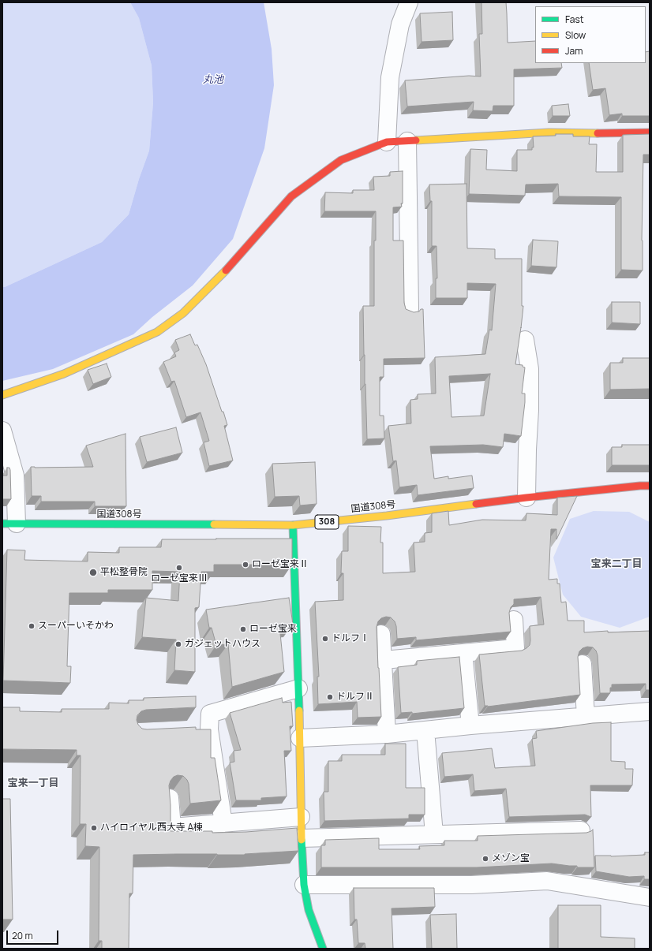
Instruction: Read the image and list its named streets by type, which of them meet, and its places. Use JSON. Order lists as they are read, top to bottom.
{
  "streets": {
    "main road": ["国道308号", "308"]
  },
  "districts": ["宝来二丁目", "宝来一丁目"],
  "water": ["丸池"],
  "places": [
    "ローゼ宝来Ⅱ",
    "ローゼ宝来Ⅲ",
    "平松整骨院",
    "スーパーいそかわ",
    "ローゼ宝来",
    "ドルフⅠ",
    "ガジェットハウス",
    "ドルフⅡ",
    "ハイロイヤル西大寺 A棟",
    "メゾン宝"
  ],
  "legend": ["Fast", "Slow", "Jam"],
  "scale_bar": "20 m"
}
